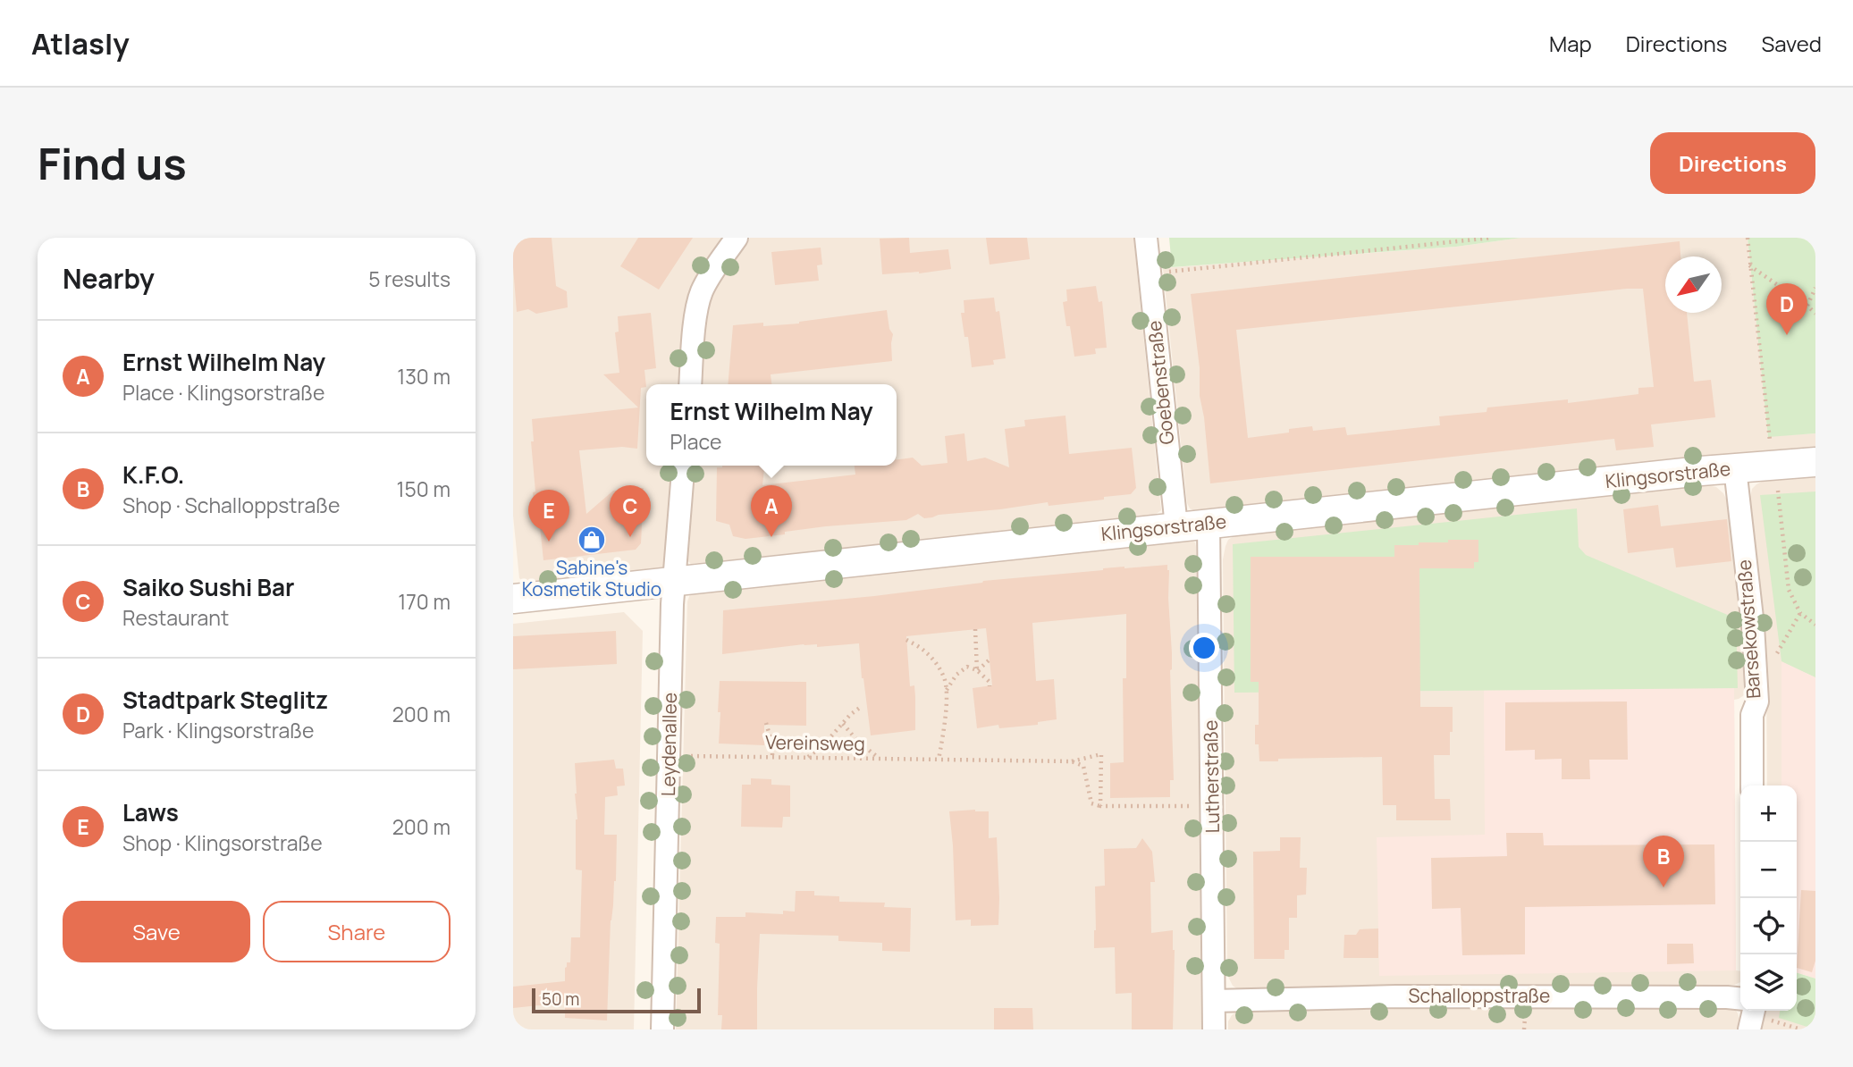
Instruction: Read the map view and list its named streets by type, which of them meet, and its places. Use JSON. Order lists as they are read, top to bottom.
{
  "streets": {
    "street": [
      "Goebenstraße",
      "Klingsorstraße",
      "Barsekowstraße",
      "Leydenallee",
      "Lutherstraße",
      "Schalloppstraße"
    ],
    "path": ["Vereinsweg"]
  },
  "crossings": [
    ["Goebenstraße", "Klingsorstraße"],
    ["Klingsorstraße", "Barsekowstraße"],
    ["Klingsorstraße", "Leydenallee"],
    ["Klingsorstraße", "Lutherstraße"],
    ["Lutherstraße", "Schalloppstraße"]
  ],
  "places": {
    "shop": ["Sabine's Kosmetik Studio"]
  },
  "scale_bar": "50 m",
  "north": "bottom left",
  "page": {
    "header": "Atlasly",
    "nav": ["Map", "Directions", "Saved"],
    "buttons": [
      "Directions",
      ["Save", "Share"]
    ],
    "title": "Find us",
    "heading": ["Nearby", "5 results"],
    "pins": [
      "D",
      "A",
      "C",
      "E",
      "B"
    ],
    "list": [
      {
        "mark": "A",
        "name": "Ernst Wilhelm Nay",
        "note": "Place · Klingsorstraße",
        "value": "130 m"
      },
      {
        "mark": "B",
        "name": "K.F.O.",
        "note": "Shop · Schalloppstraße",
        "value": "150 m"
      },
      {
        "mark": "C",
        "name": "Saiko Sushi Bar",
        "note": "Restaurant",
        "value": "170 m"
      },
      {
        "mark": "D",
        "name": "Stadtpark Steglitz",
        "note": "Park · Klingsorstraße",
        "value": "200 m"
      },
      {
        "mark": "E",
        "name": "Laws",
        "note": "Shop · Klingsorstraße",
        "value": "200 m"
      }
    ],
    "popup": ["Ernst Wilhelm Nay", "Place"],
    "map_buttons": ["+", "−"],
    "scale": "50 m"
  }
}
